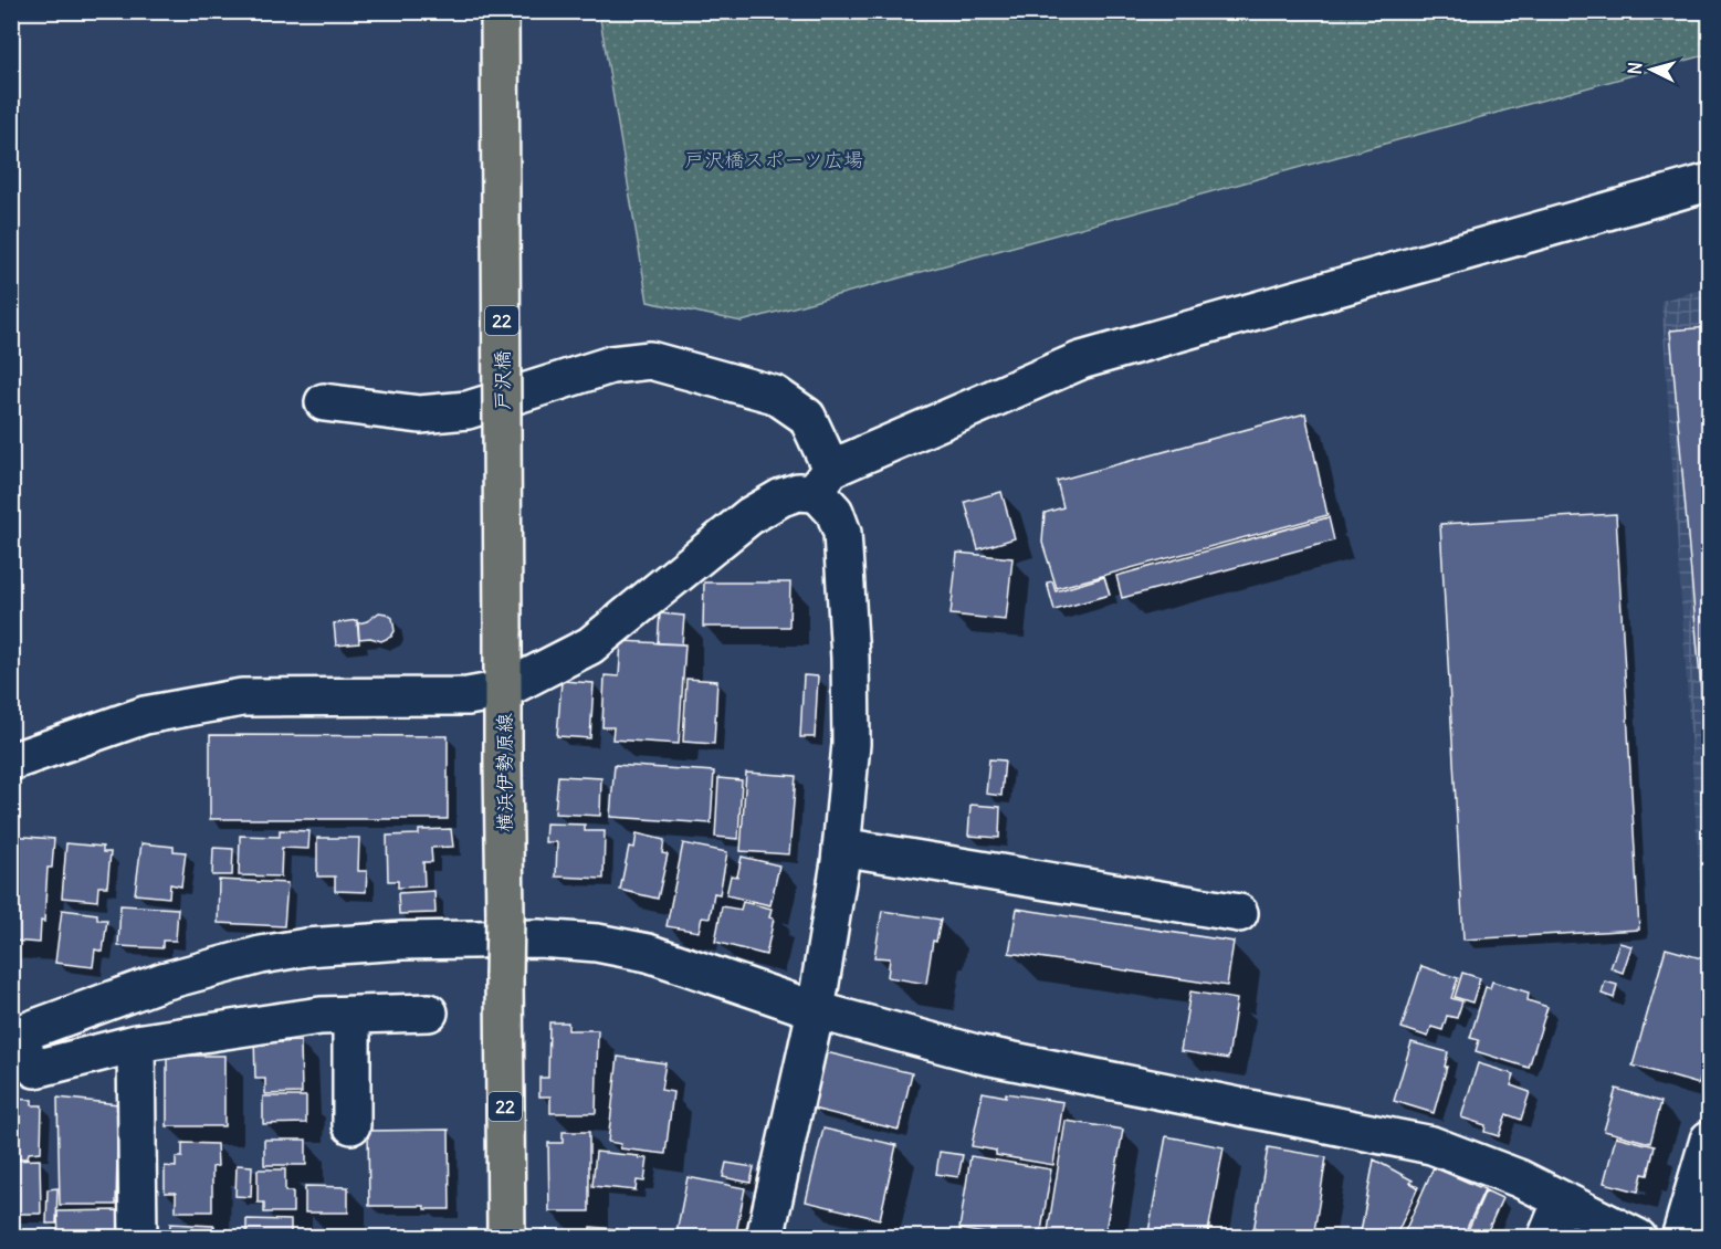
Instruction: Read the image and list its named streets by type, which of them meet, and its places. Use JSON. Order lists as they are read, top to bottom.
{
  "streets": {
    "main road": ["22", "戸沢橋", "横浜伊勢原線"]
  },
  "crossings": [
    ["戸沢橋", "横浜伊勢原線"]
  ],
  "parks": ["戸沢橋スポーツ広場"],
  "north": "left"
}
